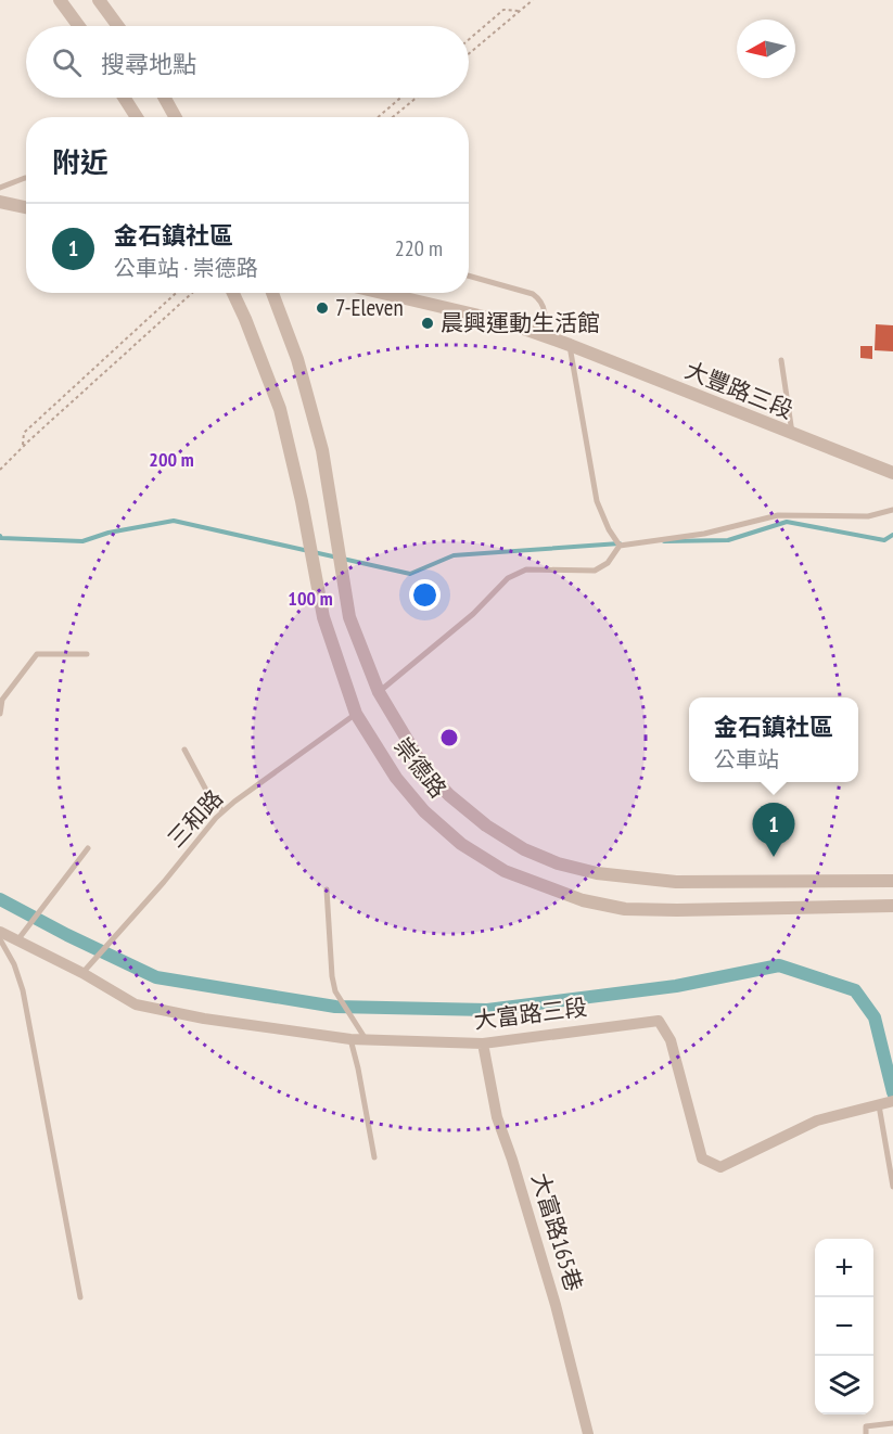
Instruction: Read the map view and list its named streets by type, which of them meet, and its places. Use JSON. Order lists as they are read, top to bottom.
{
  "streets": {
    "street": [
      "大豐路三段",
      "崇德路",
      "大富路三段",
      "大富路165巷"
    ],
    "lane": ["三和路"]
  },
  "crossings": [
    ["崇德路", "三和路"],
    ["三和路", "大富路三段"],
    ["大富路三段", "大富路165巷"]
  ],
  "places": ["7-Eleven", "晨興運動生活館"],
  "north": "left",
  "page": {
    "search": "搜尋地點",
    "heading": "附近",
    "list": [
      {
        "mark": "1",
        "name": "金石鎮社區",
        "note": "公車站 · 崇德路",
        "value": "220 m"
      }
    ],
    "popup": ["金石鎮社區", "公車站"],
    "pins": "1",
    "map_buttons": ["+", "−"]
  },
  "rings": ["200 m", "100 m"]
}
